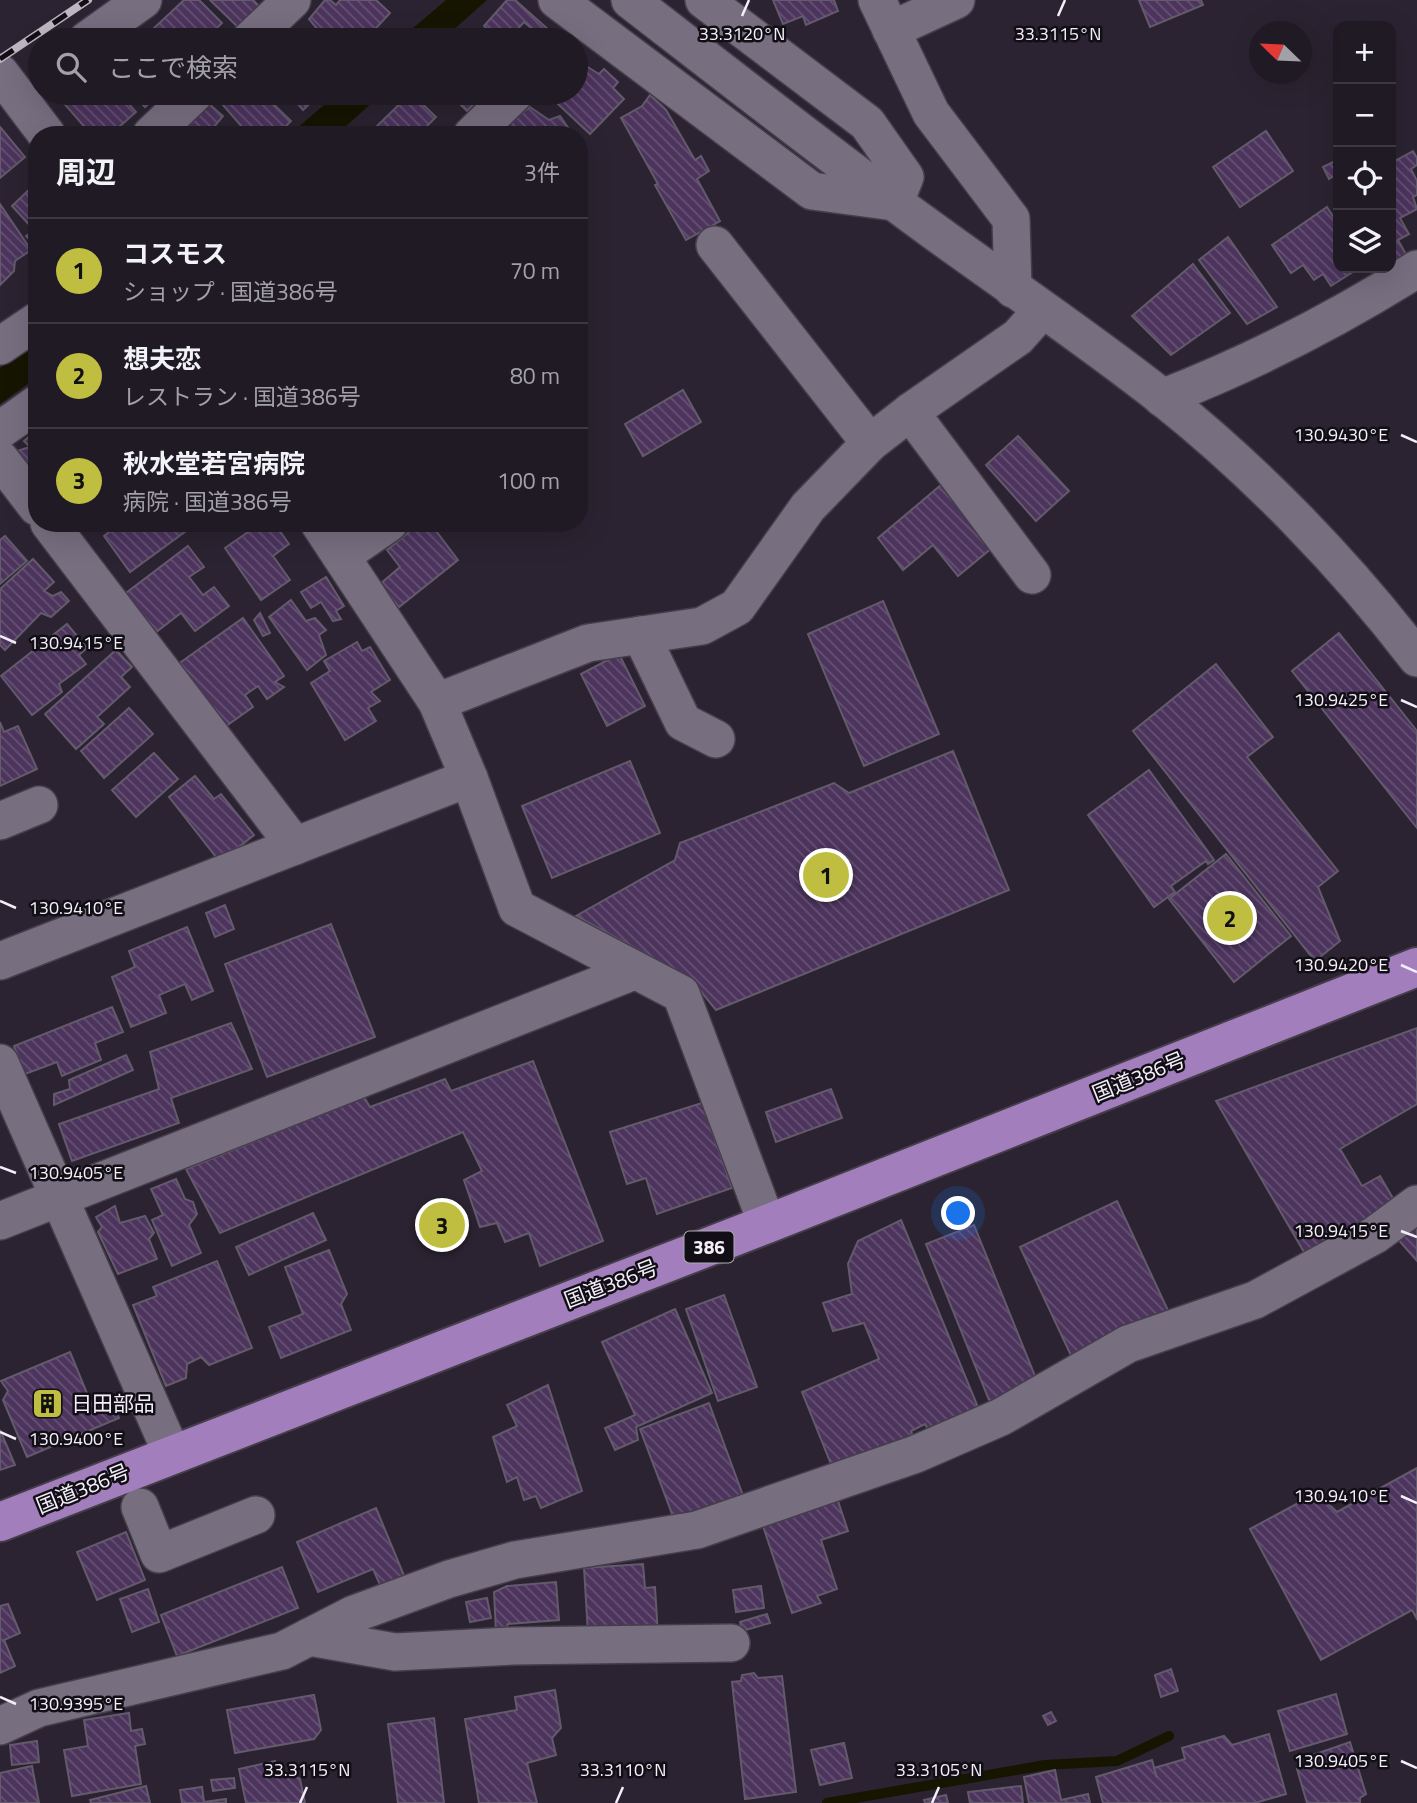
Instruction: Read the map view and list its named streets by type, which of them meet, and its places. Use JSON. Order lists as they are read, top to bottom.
{
  "streets": {
    "highway": ["国道386号", "386"]
  },
  "places": {
    "building": ["日田部品"]
  },
  "north": "top left",
  "page": {
    "map_buttons": ["+", "−"],
    "search": "ここで検索",
    "heading": ["周辺", "3件"],
    "list": [
      {
        "mark": "1",
        "name": "コスモス",
        "note": "ショップ · 国道386号",
        "value": "70 m"
      },
      {
        "mark": "2",
        "name": "想夫恋",
        "note": "レストラン · 国道386号",
        "value": "80 m"
      },
      {
        "mark": "3",
        "name": "秋水堂若宮病院",
        "note": "病院 · 国道386号",
        "value": "100 m"
      }
    ],
    "pins": ["1", "2", "3"]
  },
  "coordinates": [
    "33.3120°N",
    "33.3115°N",
    "130.9430°E",
    "130.9415°E",
    "130.9425°E",
    "130.9410°E",
    "130.9420°E",
    "130.9405°E",
    "130.9400°E",
    "130.9395°E",
    "33.3110°N",
    "33.3105°N"
  ]
}
